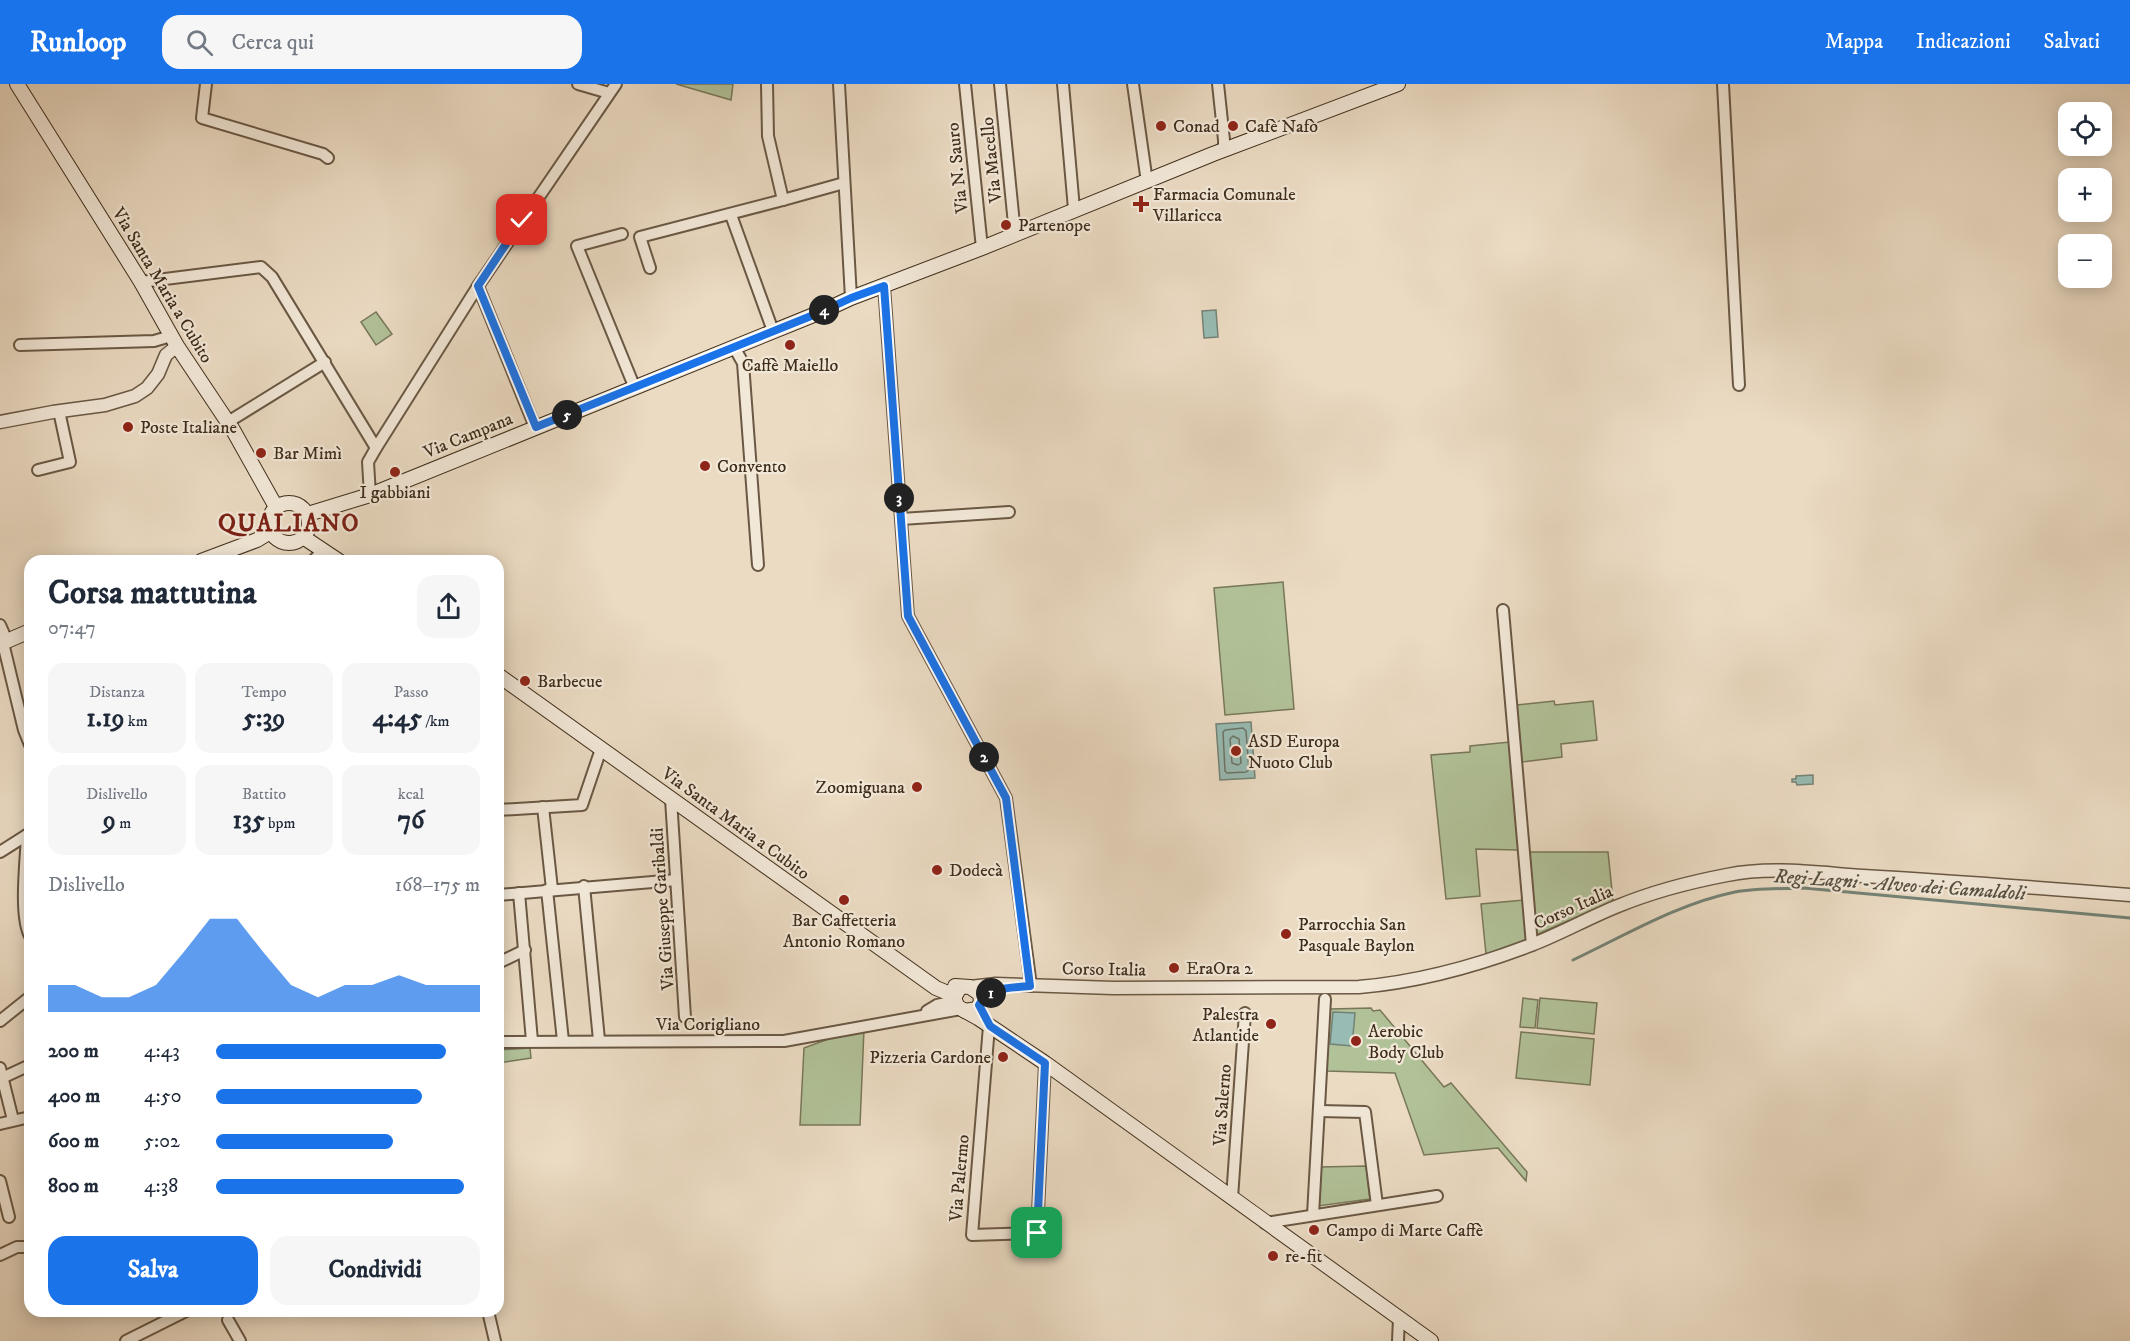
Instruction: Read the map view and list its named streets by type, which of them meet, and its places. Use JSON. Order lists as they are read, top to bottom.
{
  "streets": {
    "main road": ["Via Santa Maria a Cubito", "Via Campana"],
    "street": [
      "Via Macello",
      "Via N. Sauro",
      "Corso Italia",
      "Via Giuseppe Garibaldi",
      "Via Corigliano",
      "Via Salerno",
      "Via Palermo"
    ]
  },
  "crossings": [
    ["Via Macello", "Via Campana"],
    ["Via N. Sauro", "Via Campana"],
    ["Via Santa Maria a Cubito", "Via Campana"],
    ["Via Santa Maria a Cubito", "Via Giuseppe Garibaldi"]
  ],
  "districts": ["QUALIANO"],
  "water": ["Regi Lagni - Alveo dei Camaldoli"],
  "places": {
    "other": [
      "Conad",
      "Cafè Nafò",
      "Partenope",
      "Caffè Maiello",
      "Poste Italiane",
      "Bar Mimì",
      "Convento",
      "I gabbiani",
      "Barbecue",
      "ASD Europa Nuoto Club",
      "Zoomiguana",
      "Dodecà",
      "Bar Caffetteria Antonio Romano",
      "Parrocchia San Pasquale Baylon",
      "EraOra 2",
      "Palestra Atlantide",
      "Aerobic Body Club",
      "Pizzeria Cardone",
      "Campo di Marte Caffè",
      "re-fit"
    ],
    "health": ["Farmacia Comunale Villaricca"]
  },
  "page": {
    "header": "Runloop",
    "search": "Cerca qui",
    "nav": ["Mappa", "Indicazioni", "Salvati"],
    "map_buttons": ["+", "−"],
    "pins": [
      "4",
      "5",
      "3",
      "2",
      "1"
    ],
    "heading": ["Corsa mattutina", "07:47"],
    "stats": [
      ["Distanza", "1.19 km"],
      ["Tempo", "5:39"],
      ["Passo", "4:45 /km"],
      ["Dislivello", "9 m"],
      ["Battito", "135 bpm"],
      ["kcal", "76"]
    ],
    "chart": ["Dislivello", "168–175 m"],
    "list": [
      {
        "name": "200 m",
        "note": "4:43"
      },
      {
        "name": "400 m",
        "note": "4:50"
      },
      {
        "name": "600 m",
        "note": "5:02"
      },
      {
        "name": "800 m",
        "note": "4:38"
      }
    ],
    "buttons": ["Salva", "Condividi"]
  }
}
